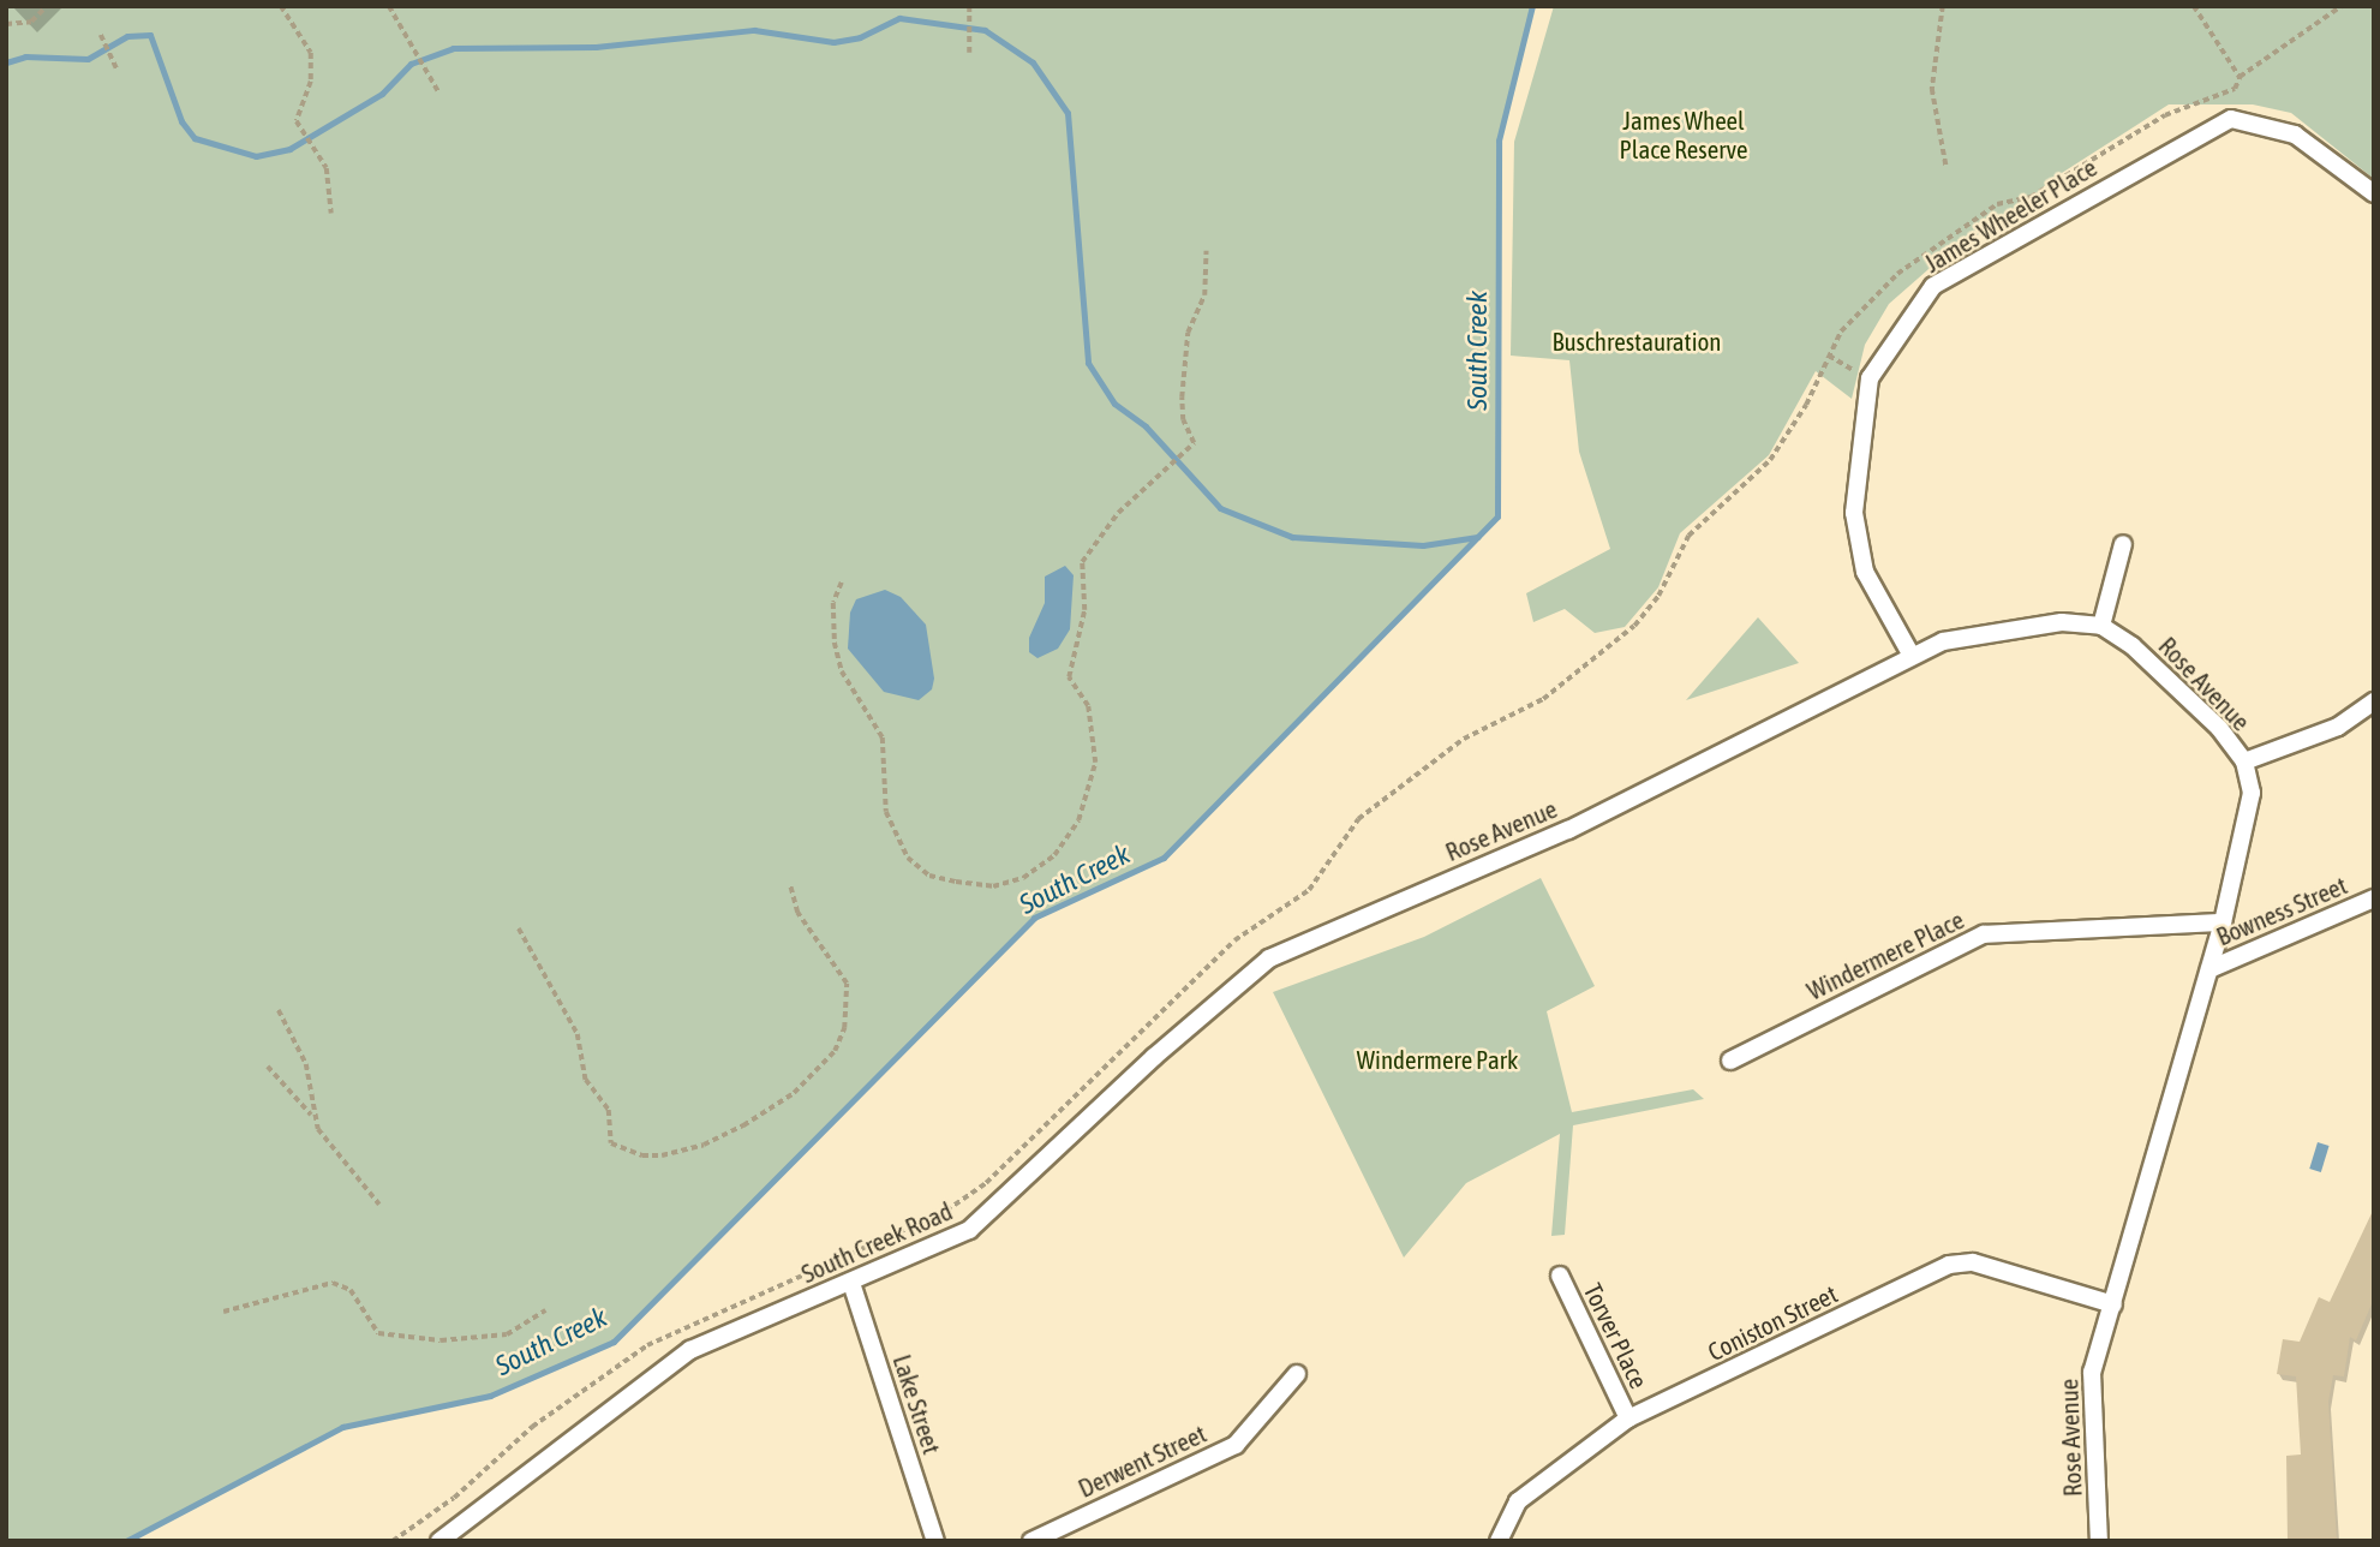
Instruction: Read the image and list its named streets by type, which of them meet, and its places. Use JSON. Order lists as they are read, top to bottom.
{
  "streets": {
    "street": [
      "James Wheeler Place",
      "Rose Avenue",
      "Bowness Street",
      "Windermere Place",
      "South Creek Road",
      "Coniston Street",
      "Torver Place",
      "Lake Street",
      "Derwent Street"
    ]
  },
  "crossings": [
    ["James Wheeler Place", "Rose Avenue"],
    ["Rose Avenue", "Bowness Street"],
    ["Rose Avenue", "Windermere Place"],
    ["Rose Avenue", "South Creek Road"],
    ["Rose Avenue", "Coniston Street"],
    ["South Creek Road", "Lake Street"],
    ["Coniston Street", "Torver Place"]
  ],
  "water": ["South Creek"],
  "parks": ["James Wheel Place Reserve", "Buschrestauration", "Windermere Park"]
}
